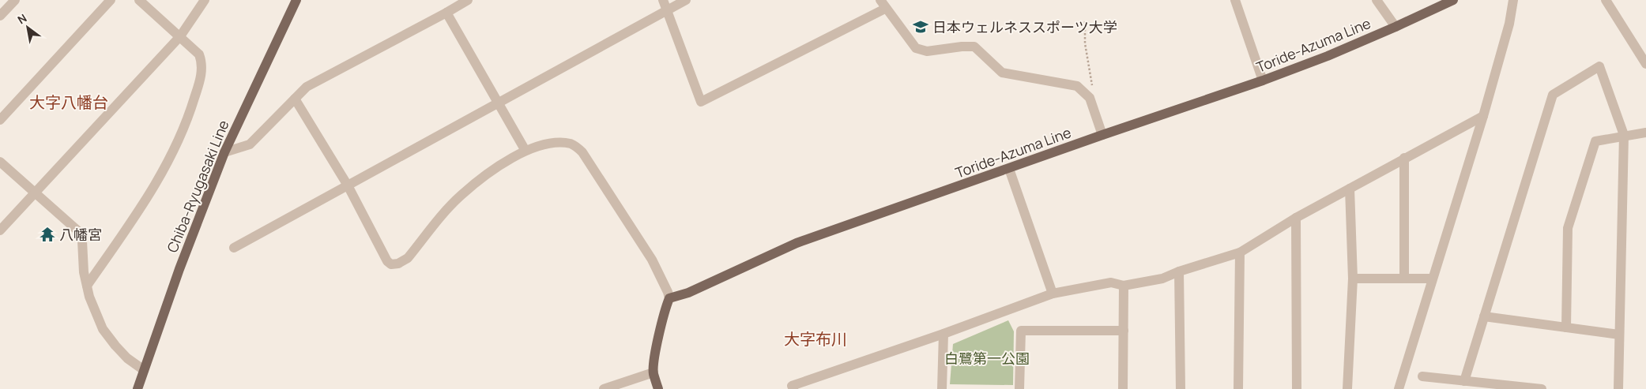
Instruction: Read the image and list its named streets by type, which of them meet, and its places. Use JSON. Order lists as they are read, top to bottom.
{
  "streets": {
    "main road": ["Toride-Azuma Line", "Chiba-Ryugasaki Line"]
  },
  "districts": ["大字八幡台", "大字布川"],
  "parks": ["白鷺第一公園"],
  "places": {
    "school or university": ["日本ウェルネススポーツ大学"],
    "temple": ["八幡宮"]
  },
  "north": "top left"
}
